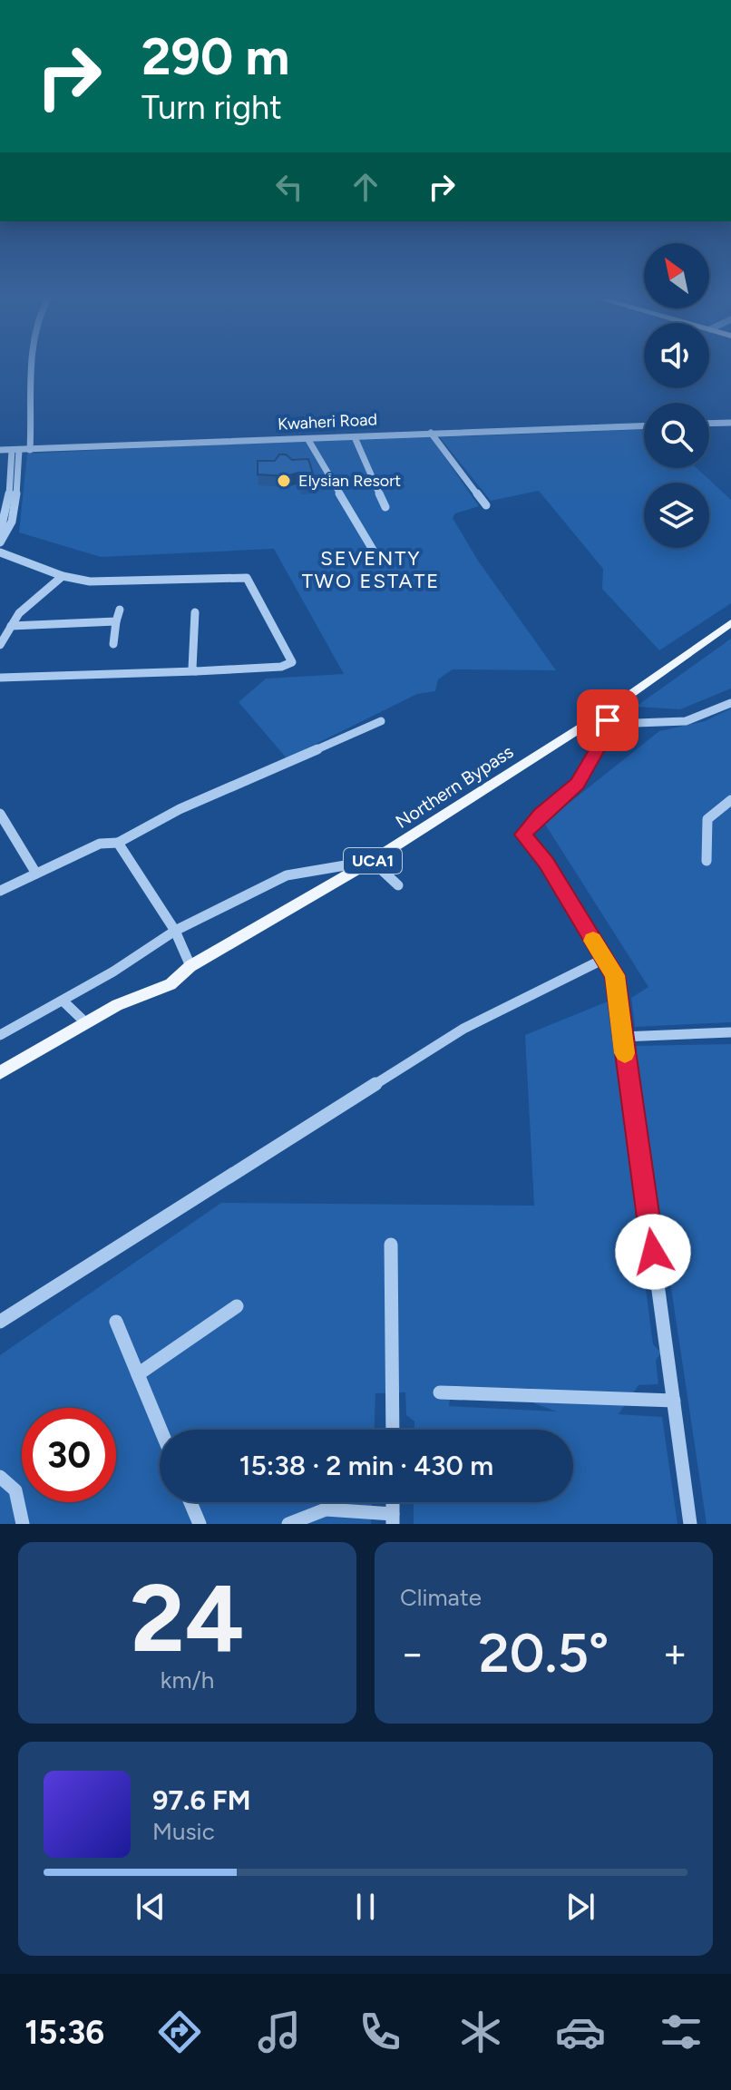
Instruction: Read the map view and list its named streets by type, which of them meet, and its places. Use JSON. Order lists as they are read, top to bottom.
{
  "streets": {
    "main road": ["Northern Bypass", "UCA1"],
    "street": ["Kwaheri Road"]
  },
  "districts": ["SEVENTY TWO ESTATE"],
  "places": ["Elysian Resort"],
  "north": "top left",
  "page": {
    "turn": ["290 m", "Turn right"],
    "limit": "30",
    "trip": "15:38 · 2 min · 430 m",
    "tile": [
      ["24", "km/h"],
      "Climate"
    ],
    "heat": ["−", "20.5°", "+"],
    "song": ["97.6 FM", "Music"],
    "tabs": "15:36"
  }
}
